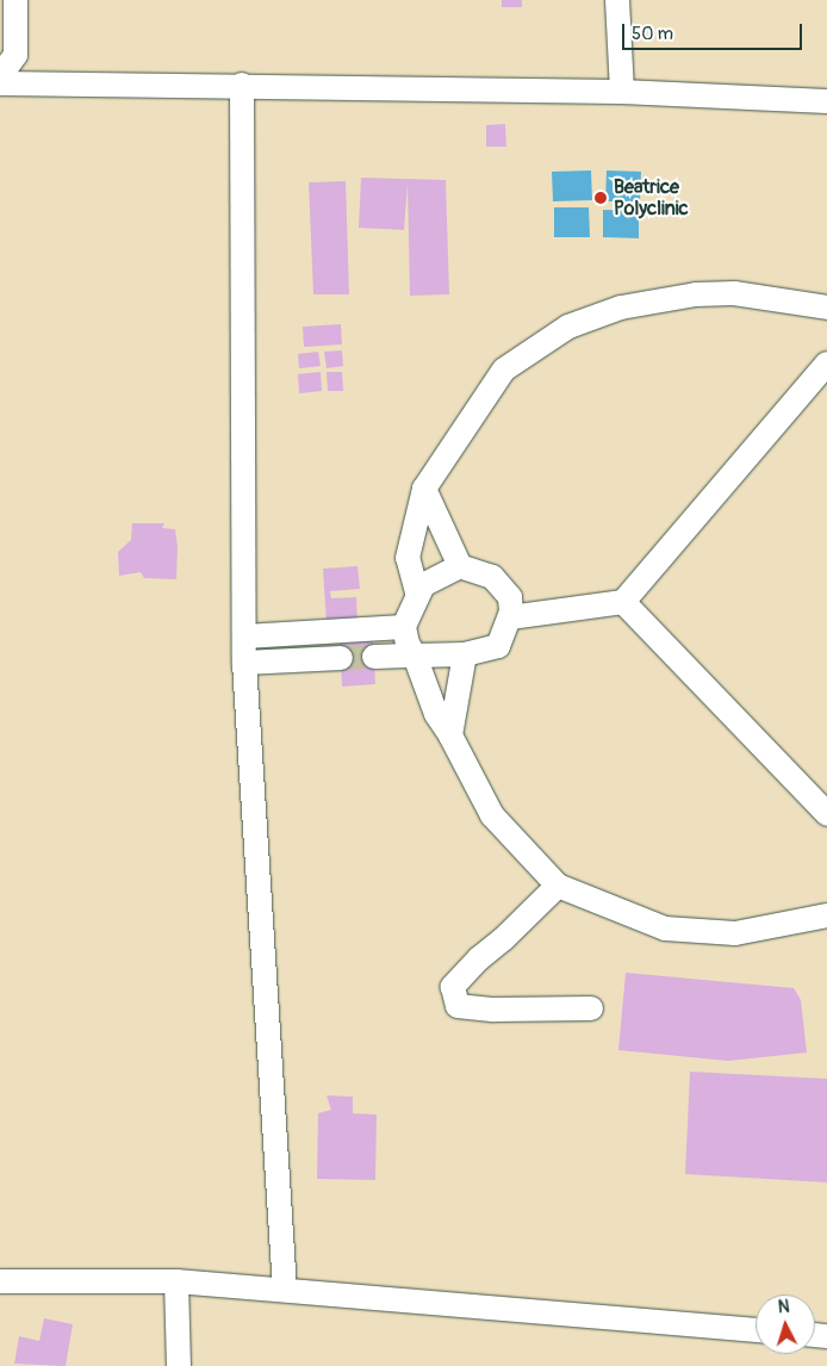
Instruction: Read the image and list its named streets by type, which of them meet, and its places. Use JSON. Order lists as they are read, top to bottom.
{
  "places": ["Beatrice Polyclinic"],
  "scale_bar": "50 m",
  "north": "top"
}
